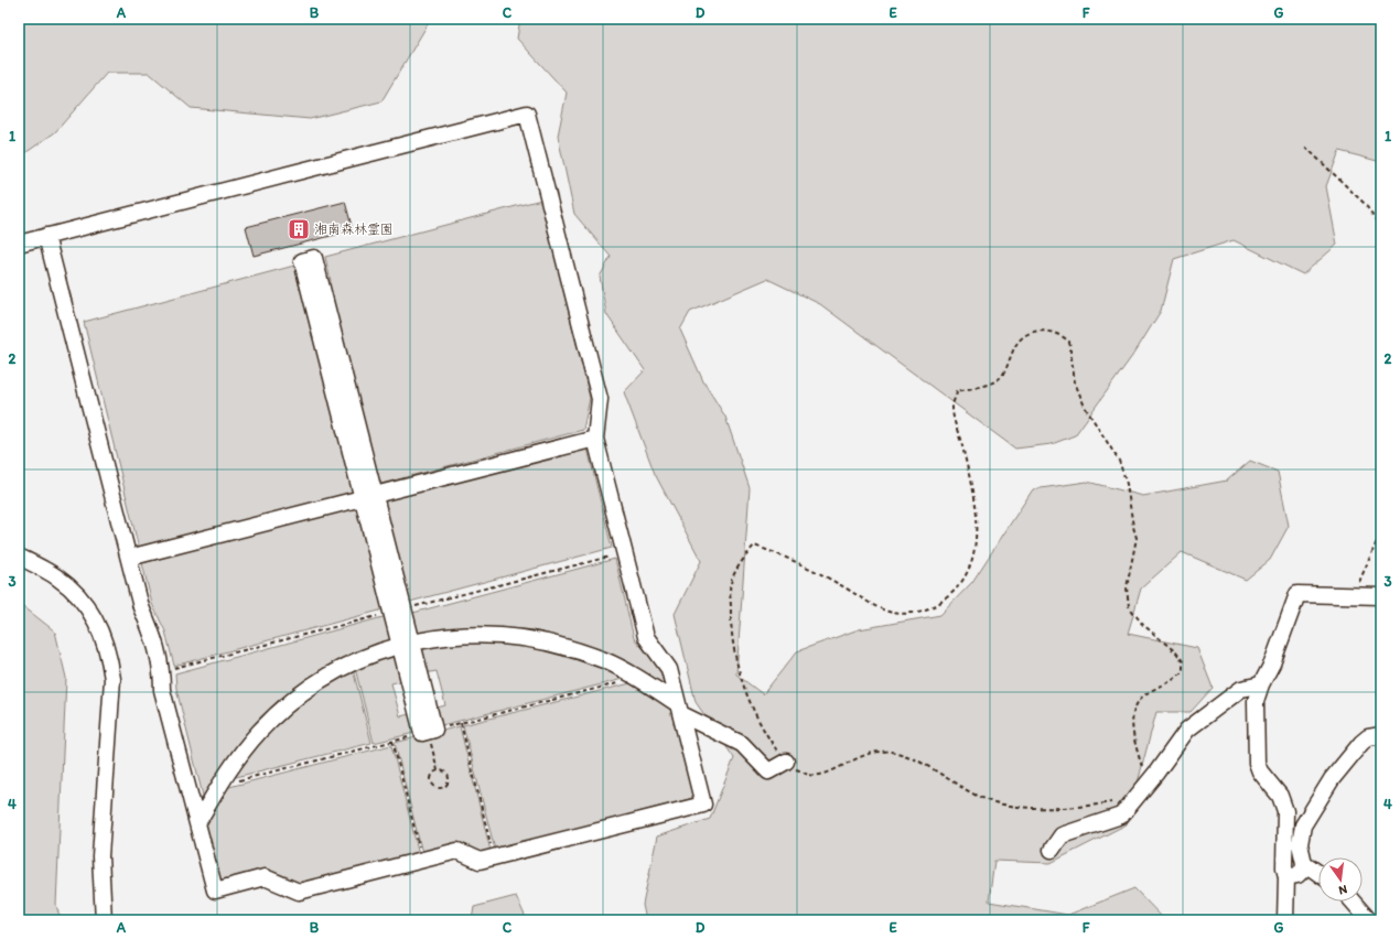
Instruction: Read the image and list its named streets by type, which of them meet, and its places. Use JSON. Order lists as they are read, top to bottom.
{
  "places": {
    "building": ["湘南森林霊園"]
  },
  "north": "bottom",
  "grid": {
    "columns": [
      "A",
      "B",
      "C",
      "D",
      "E",
      "F",
      "G"
    ],
    "rows": [
      "1",
      "2",
      "3",
      "4"
    ]
  }
}
